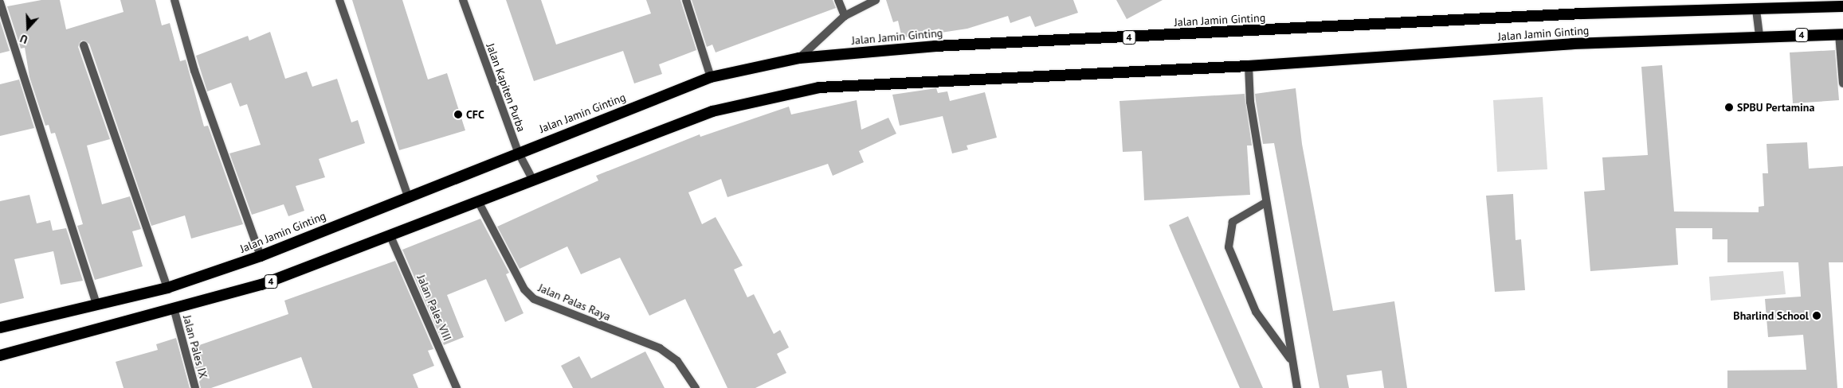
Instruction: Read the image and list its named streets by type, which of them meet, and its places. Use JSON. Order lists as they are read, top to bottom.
{
  "streets": {
    "highway": ["Jalan Jamin Ginting", "4"],
    "street": [
      "Jalan Kapiten Purba",
      "Jalan Palas Raya",
      "Jalan Pales VIII",
      "Jalan Pales IX"
    ]
  },
  "crossings": [
    ["Jalan Jamin Ginting", "Jalan Kapiten Purba"],
    ["Jalan Jamin Ginting", "Jalan Palas Raya"],
    ["Jalan Jamin Ginting", "Jalan Pales VIII"],
    ["Jalan Jamin Ginting", "Jalan Pales IX"]
  ],
  "places": ["SPBU Pertamina", "CFC", "Bharlind School"],
  "north": "bottom"
}
